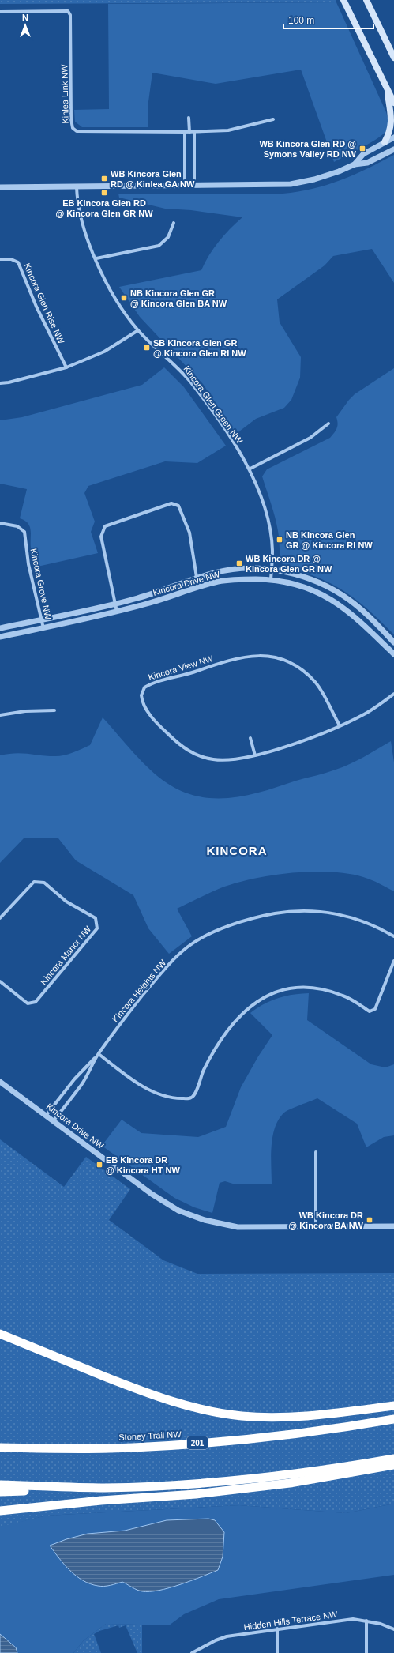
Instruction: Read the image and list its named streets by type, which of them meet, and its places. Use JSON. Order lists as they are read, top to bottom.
{
  "streets": {
    "highway": ["Stoney Trail NW", "201"],
    "street": [
      "Kinlea Link NW",
      "Kincora Glen Rise NW",
      "Kincora Glen Green NW",
      "Kincora Drive NW",
      "Kincora Grove NW",
      "Kincora View NW",
      "Kincora Manor NW",
      "Kincora Heights NW",
      "Hidden Hills Terrace NW"
    ]
  },
  "crossings": [
    ["Kincora Glen Green NW", "Kincora Drive NW"],
    ["Kincora Drive NW", "Kincora Grove NW"],
    ["Kincora Drive NW", "Kincora Heights NW"]
  ],
  "districts": ["KINCORA"],
  "places": {
    "transit": [
      "WB Kincora Glen RD @ Symons Valley RD NW",
      "WB Kincora Glen RD @ Kinlea GA NW",
      "EB Kincora Glen RD @ Kincora Glen GR NW",
      "NB Kincora Glen GR @ Kincora Glen BA NW",
      "SB Kincora Glen GR @ Kincora Glen RI NW",
      "NB Kincora Glen GR @ Kincora RI NW",
      "WB Kincora DR @ Kincora Glen GR NW",
      "EB Kincora DR @ Kincora HT NW",
      "WB Kincora DR @ Kincora BA NW"
    ]
  },
  "scale_bar": "100 m",
  "north": "top"
}
